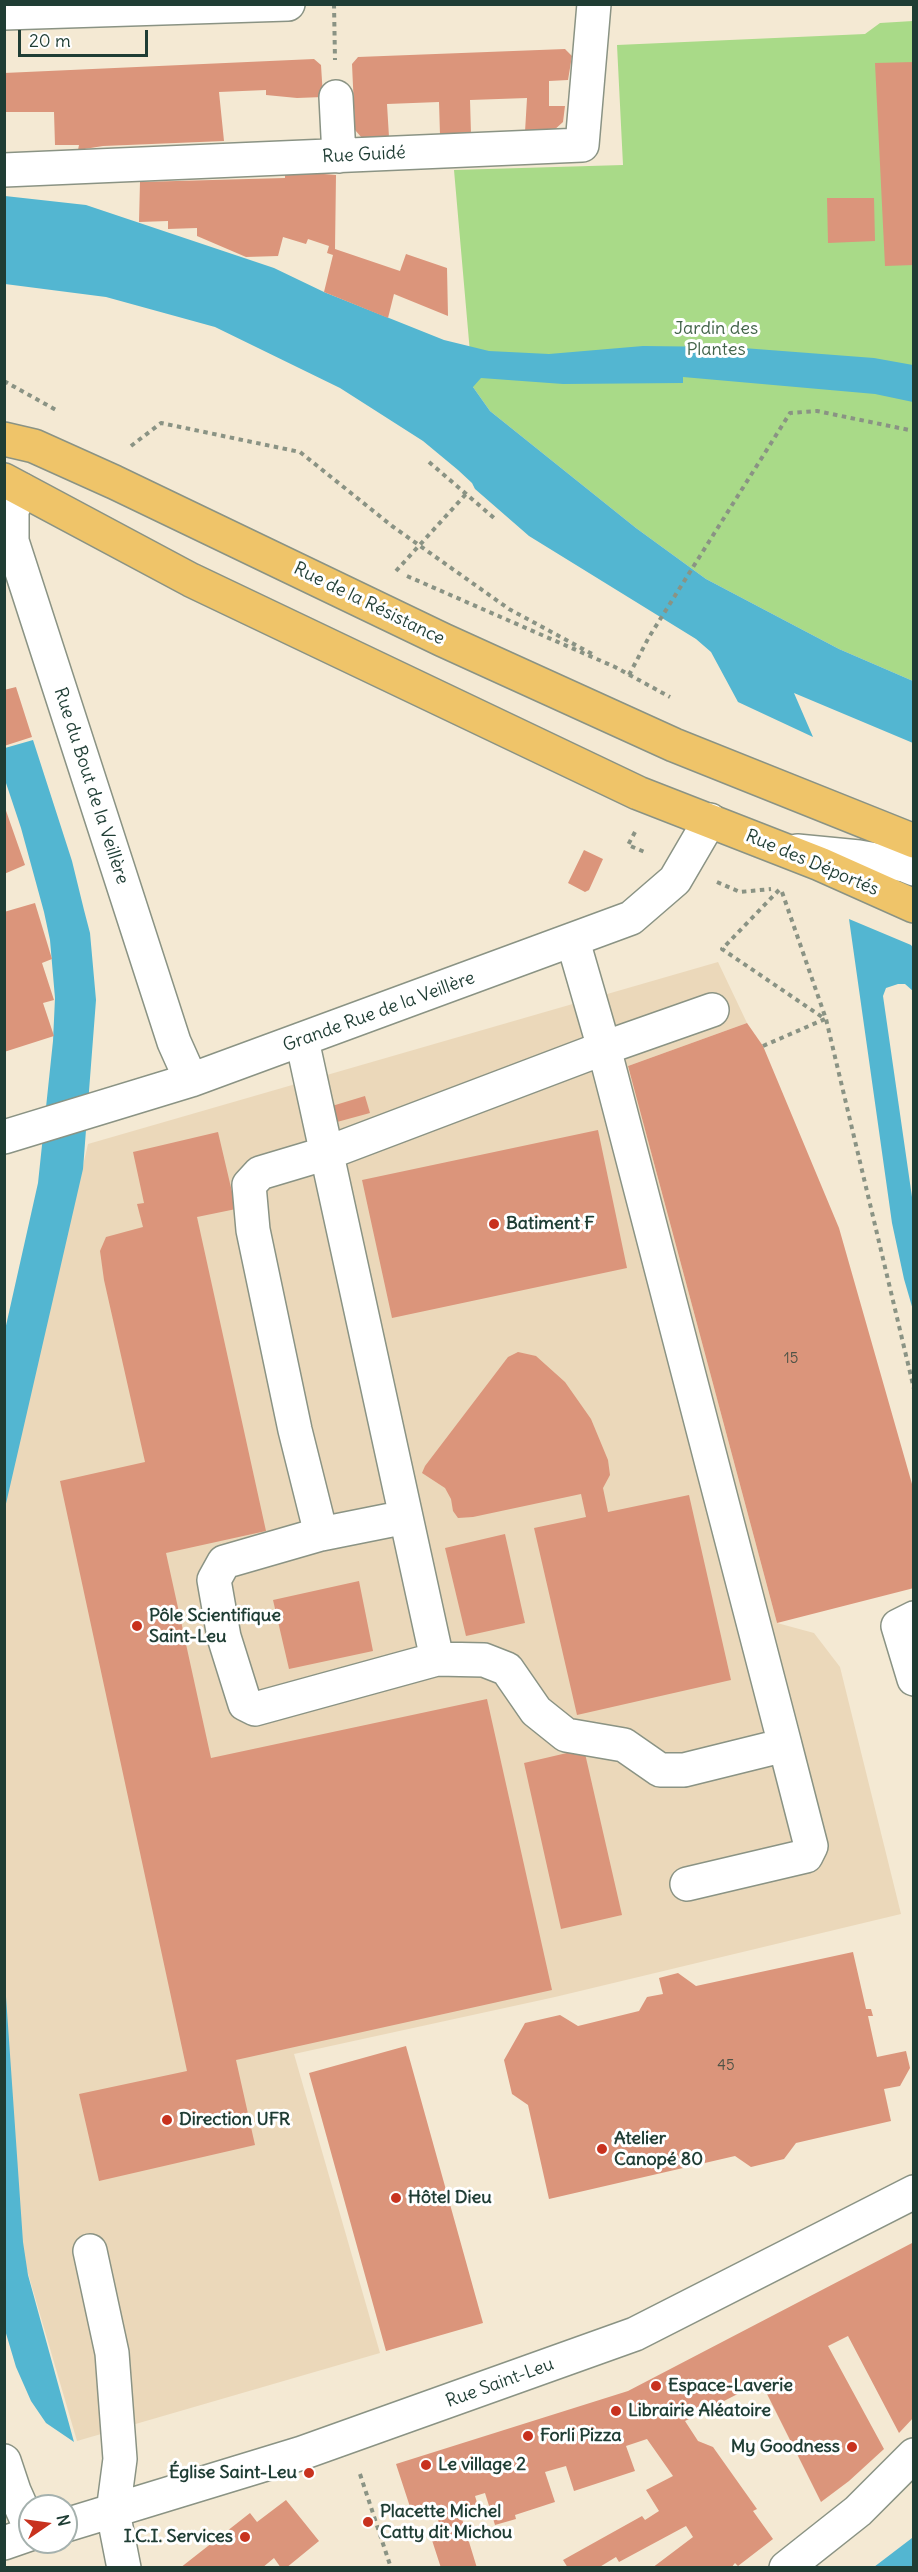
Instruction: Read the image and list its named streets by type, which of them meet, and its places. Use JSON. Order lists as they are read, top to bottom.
{
  "streets": {
    "main road": ["Rue de la Résistance", "Rue des Déportés"],
    "street": [
      "Rue Guidé",
      "Rue du Bout de la Veillère",
      "Grande Rue de la Veillère",
      "Rue Saint-Leu"
    ]
  },
  "crossings": [
    ["Rue du Bout de la Veillère", "Grande Rue de la Veillère"],
    ["Rue des Déportés", "Grande Rue de la Veillère"]
  ],
  "parks": ["Jardin des Plantes"],
  "places": [
    "Batiment F",
    "Pôle Scientifique Saint-Leu",
    "Direction UFR",
    "Atelier Canopé 80",
    "Hôtel Dieu",
    "Espace-Laverie",
    "Librairie Aléatoire",
    "Forli Pizza",
    "My Goodness",
    "Le village 2",
    "Église Saint-Leu",
    "Placette Michel Catty dit Michou",
    "I.C.I. Services"
  ],
  "house_numbers": ["15", "45"],
  "scale_bar": "20 m",
  "north": "right"
}
